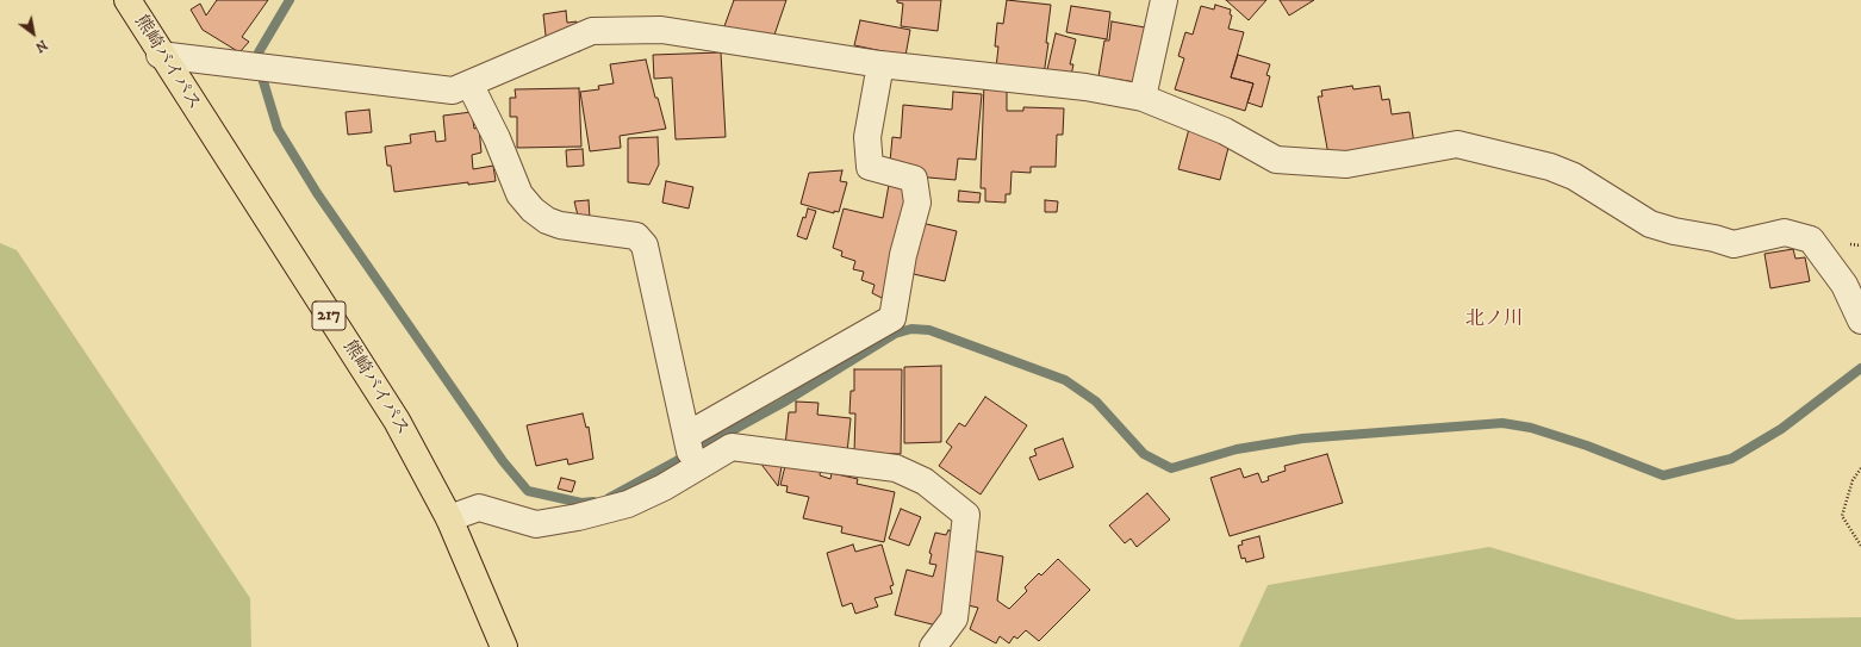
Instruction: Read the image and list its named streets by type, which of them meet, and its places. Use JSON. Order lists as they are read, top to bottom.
{
  "streets": {
    "highway": ["熊崎バイパス", "217"]
  },
  "districts": ["北ノ川"],
  "north": "bottom right"
}
